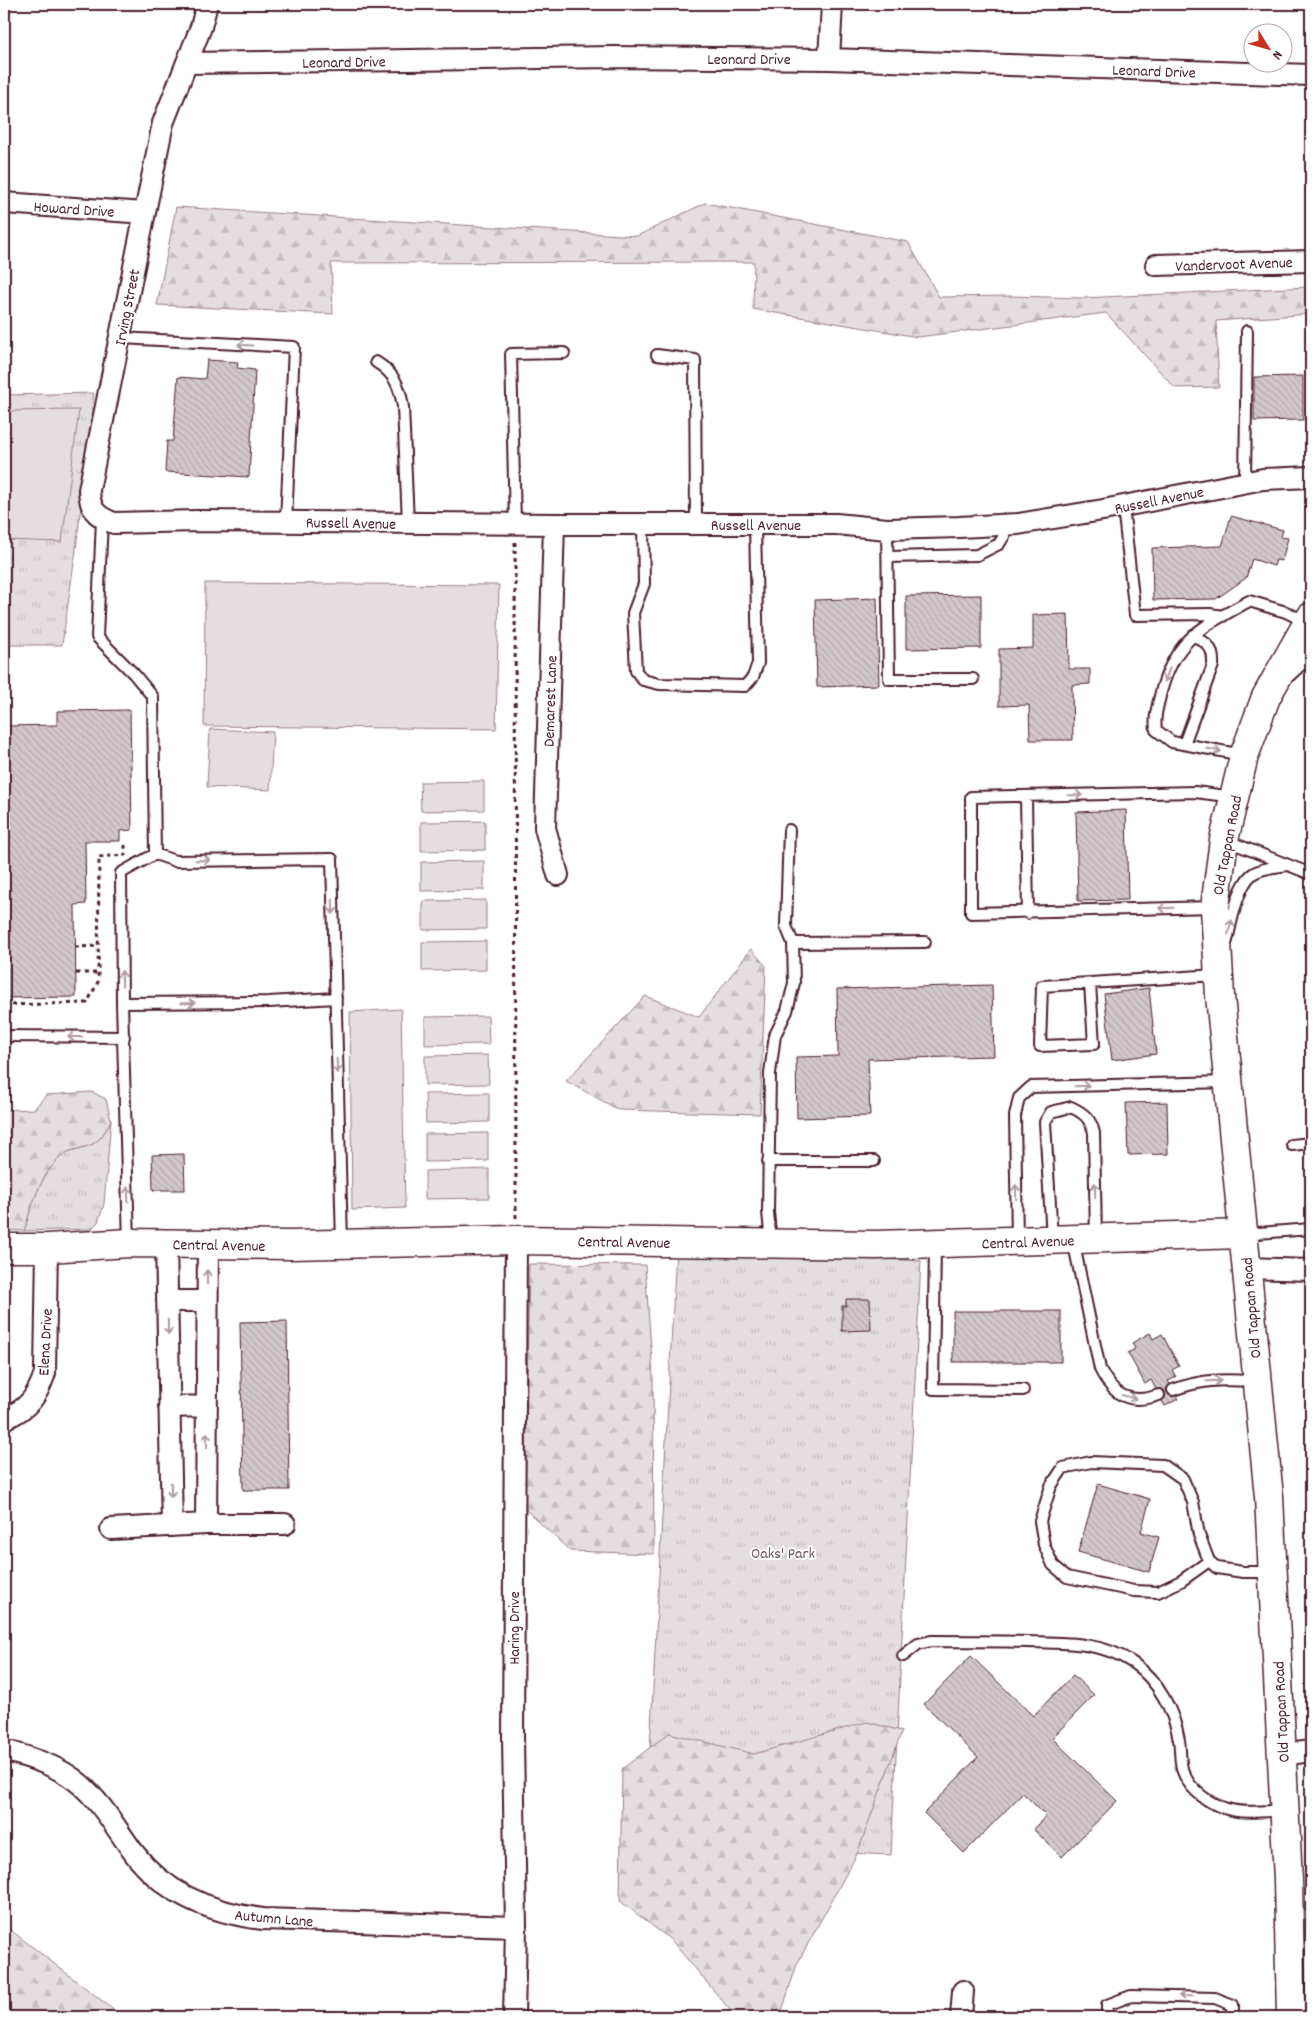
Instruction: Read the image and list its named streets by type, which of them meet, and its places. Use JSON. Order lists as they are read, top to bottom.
{
  "streets": {
    "main road": ["Old Tappan Road", "Central Avenue"],
    "street": [
      "Leonard Drive",
      "Howard Drive",
      "Vandervoot Avenue",
      "Irving Street",
      "Russell Avenue",
      "Demarest Lane",
      "Elena Drive",
      "Haring Drive",
      "Autumn Lane"
    ]
  },
  "crossings": [
    ["Leonard Drive", "Irving Street"],
    ["Howard Drive", "Irving Street"],
    ["Irving Street", "Russell Avenue"],
    ["Russell Avenue", "Demarest Lane"],
    ["Old Tappan Road", "Central Avenue"],
    ["Central Avenue", "Elena Drive"],
    ["Central Avenue", "Haring Drive"],
    ["Haring Drive", "Autumn Lane"]
  ],
  "parks": ["Oaks' Park"],
  "north": "bottom right"
}
